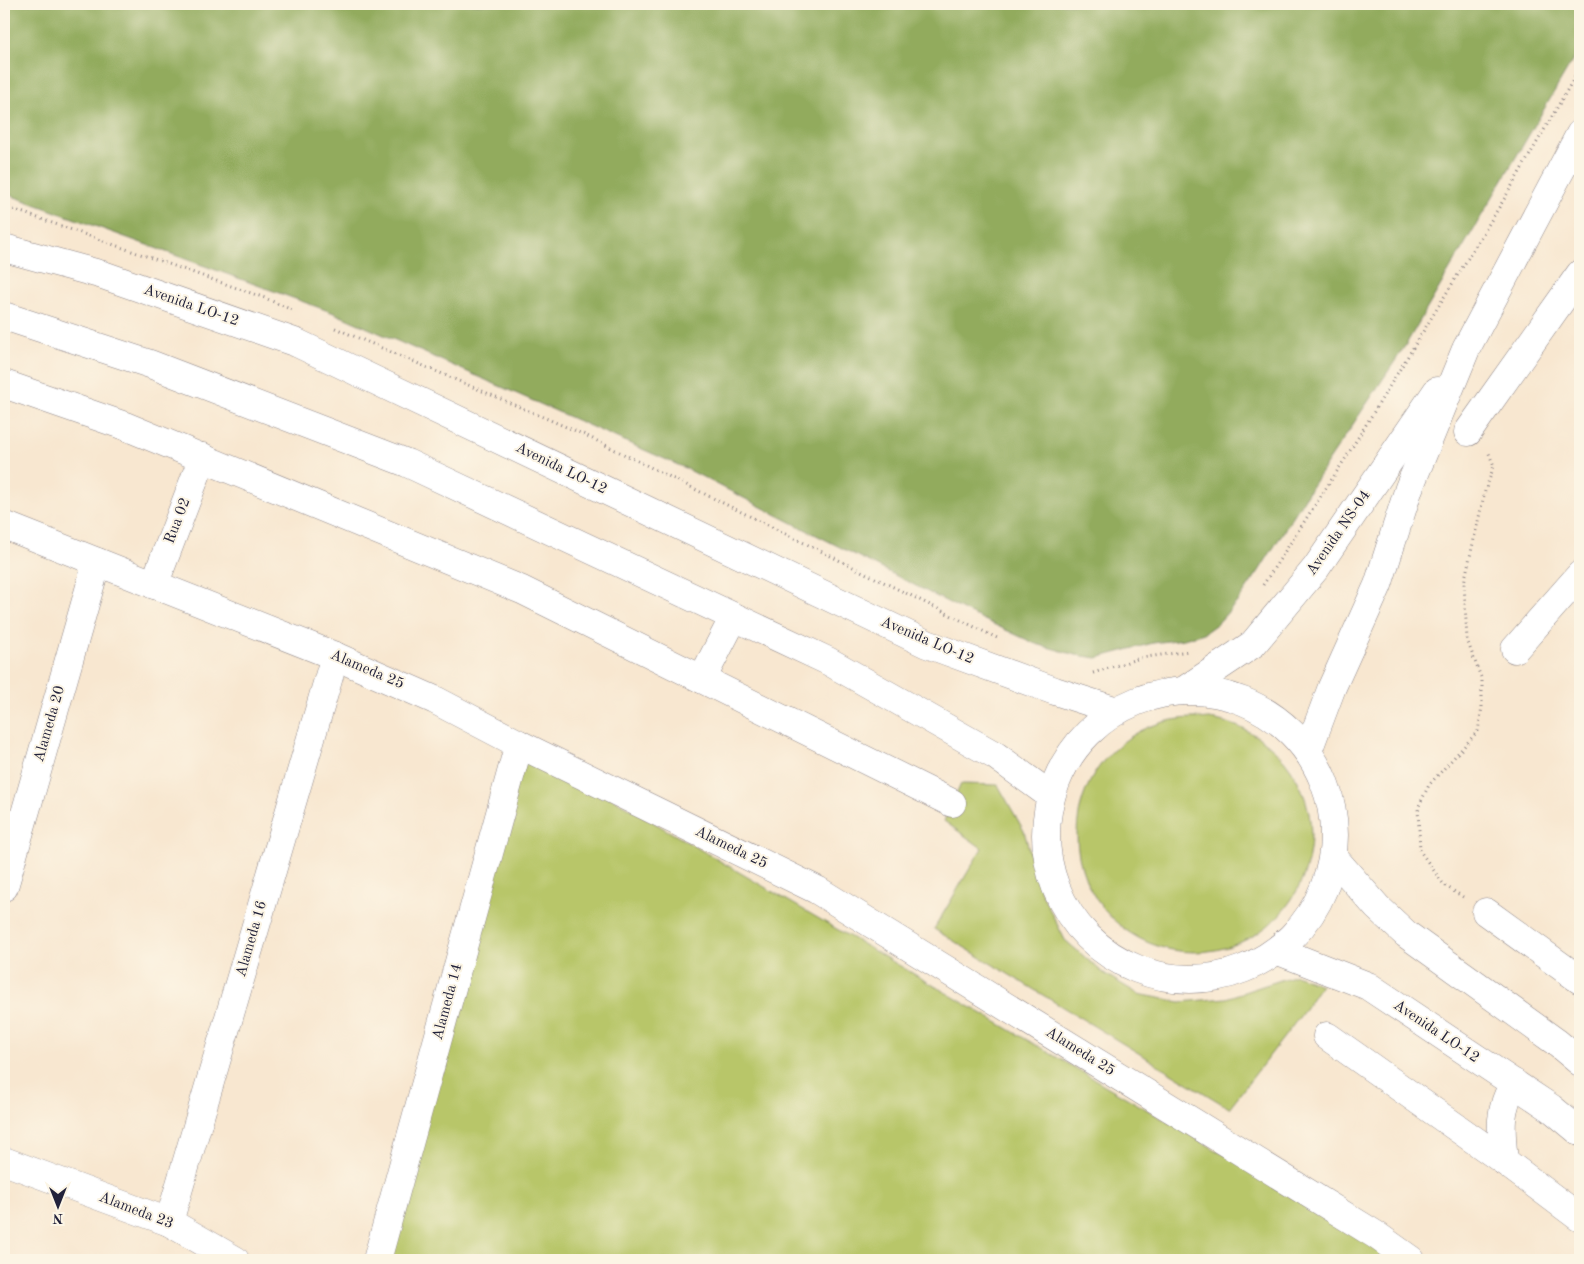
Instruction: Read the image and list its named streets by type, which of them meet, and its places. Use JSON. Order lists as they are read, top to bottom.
{
  "streets": {
    "street": [
      "Avenida LO-12",
      "Rua 02",
      "Avenida NS-04",
      "Alameda 25",
      "Alameda 20",
      "Alameda 16",
      "Alameda 14",
      "Alameda 23"
    ]
  },
  "crossings": [
    ["Rua 02", "Alameda 25"],
    ["Alameda 25", "Alameda 20"],
    ["Alameda 25", "Alameda 16"],
    ["Alameda 25", "Alameda 14"],
    ["Alameda 16", "Alameda 23"]
  ],
  "north": "bottom"
}
